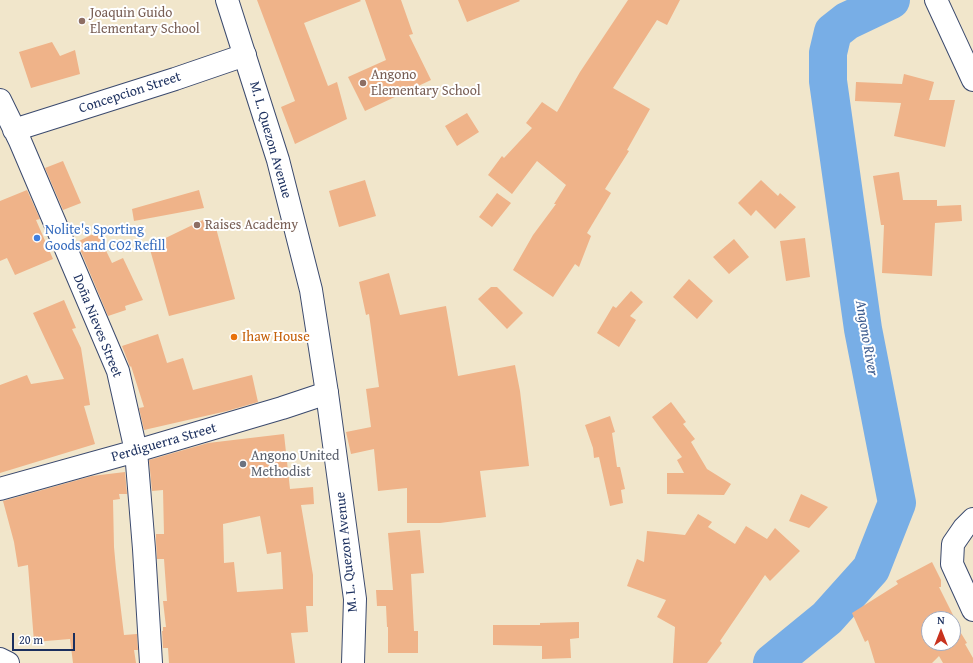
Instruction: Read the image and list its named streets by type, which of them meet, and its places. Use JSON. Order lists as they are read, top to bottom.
{
  "streets": {
    "street": [
      "Concepcion Street",
      "M. L. Quezon Avenue",
      "Doña Nieves Street",
      "Perdiguerra Street"
    ]
  },
  "crossings": [
    ["Concepcion Street", "M. L. Quezon Avenue"],
    ["Concepcion Street", "Doña Nieves Street"],
    ["M. L. Quezon Avenue", "Perdiguerra Street"],
    ["Doña Nieves Street", "Perdiguerra Street"]
  ],
  "water": ["Angono River"],
  "places": [
    "Joaquin Guido Elementary School",
    "Angono Elementary School",
    "Raises Academy",
    "Nolite's Sporting Goods and CO2 Refill",
    "Ihaw House",
    "Angono United Methodist"
  ],
  "scale_bar": "20 m",
  "north": "top"
}
